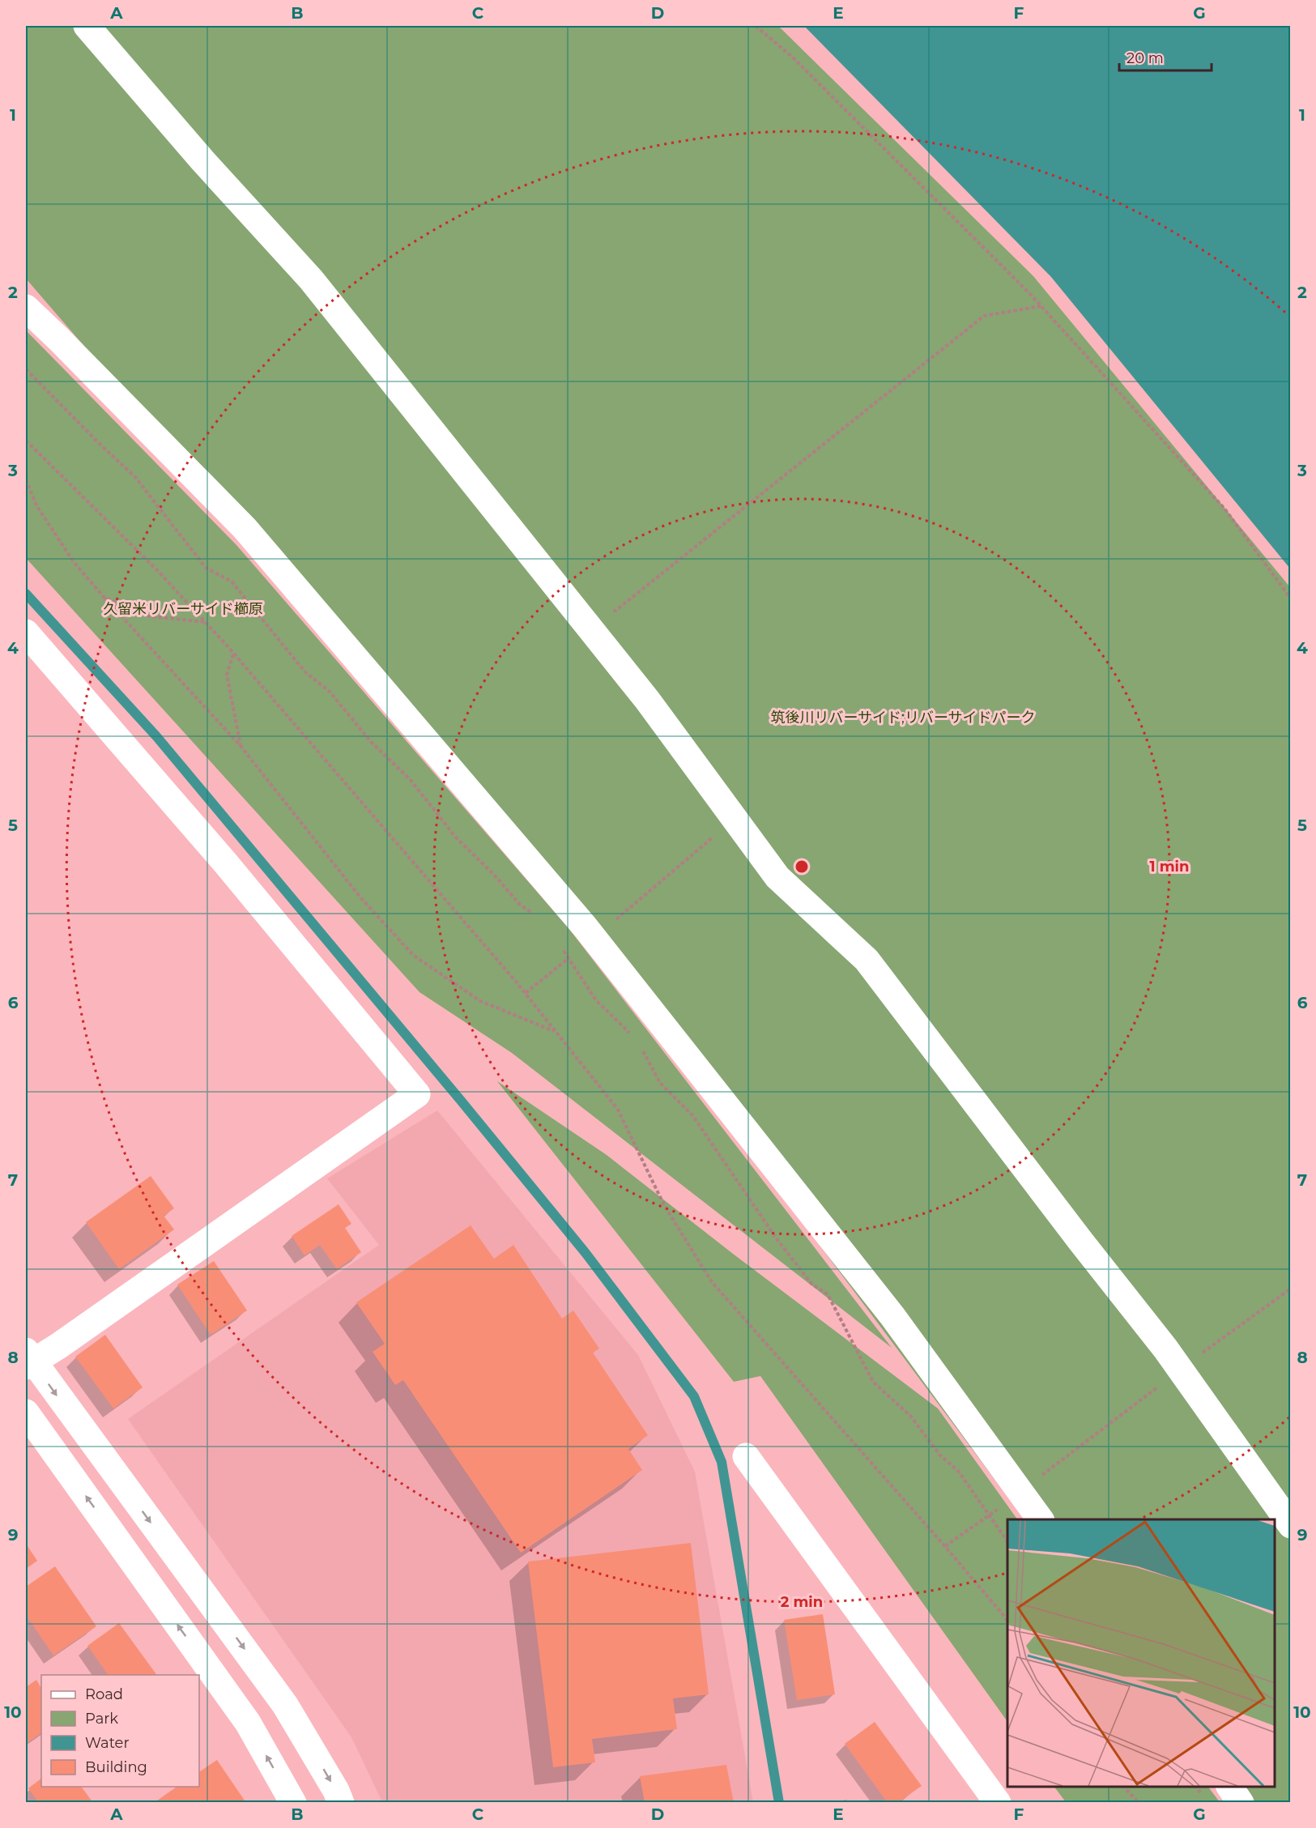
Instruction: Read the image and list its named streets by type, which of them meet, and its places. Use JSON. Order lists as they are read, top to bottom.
{
  "parks": ["久留米リバーサイド櫛原", "筑後川リバーサイド;リバーサイドパーク"],
  "legend": [
    "Road",
    "Park",
    "Water",
    "Building"
  ],
  "scale_bar": "20 m",
  "grid": {
    "columns": [
      "A",
      "B",
      "C",
      "D",
      "E",
      "F",
      "G"
    ],
    "rows": [
      "1",
      "2",
      "3",
      "4",
      "5",
      "6",
      "7",
      "8",
      "9",
      "10"
    ]
  },
  "rings": ["1 min", "2 min"]
}
